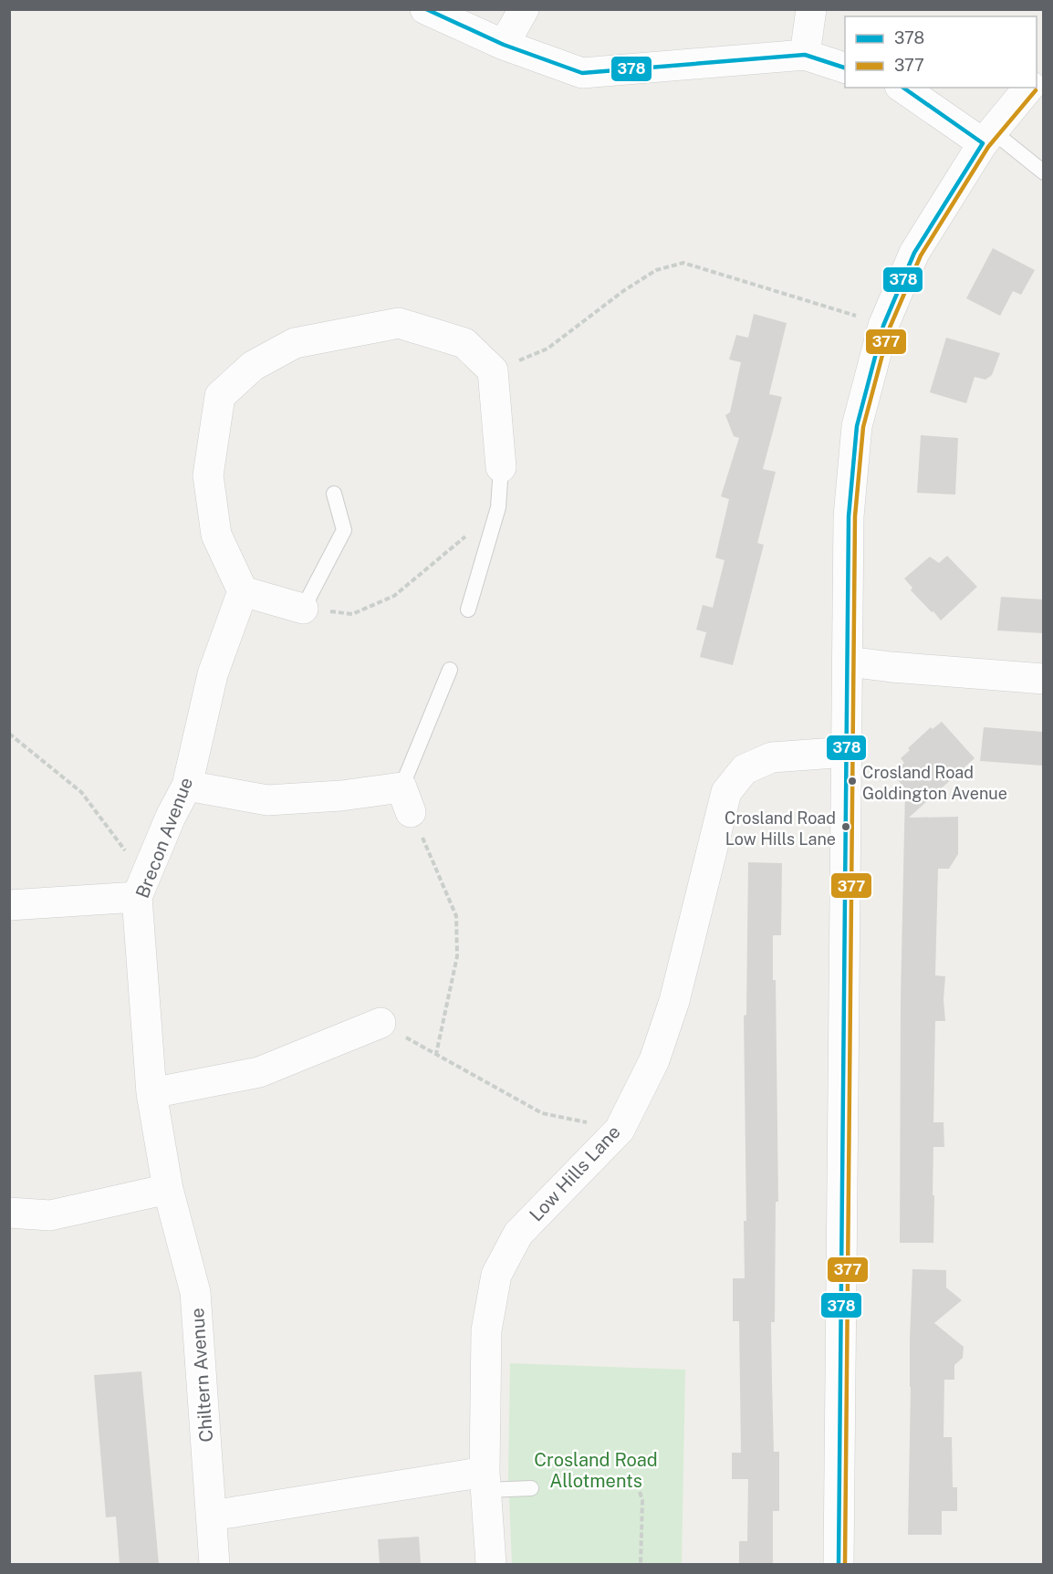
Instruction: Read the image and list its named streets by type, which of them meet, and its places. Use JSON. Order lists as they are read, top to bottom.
{
  "streets": {
    "street": ["Brecon Avenue", "Low Hills Lane", "Chiltern Avenue"]
  },
  "crossings": [
    ["Brecon Avenue", "Chiltern Avenue"]
  ],
  "parks": ["Crosland Road Allotments"],
  "places": ["Crosland Road Goldington Avenue", "Crosland Road Low Hills Lane"],
  "lines": ["transit line 378", "transit line 377"],
  "legend": ["378", "377"]
}
